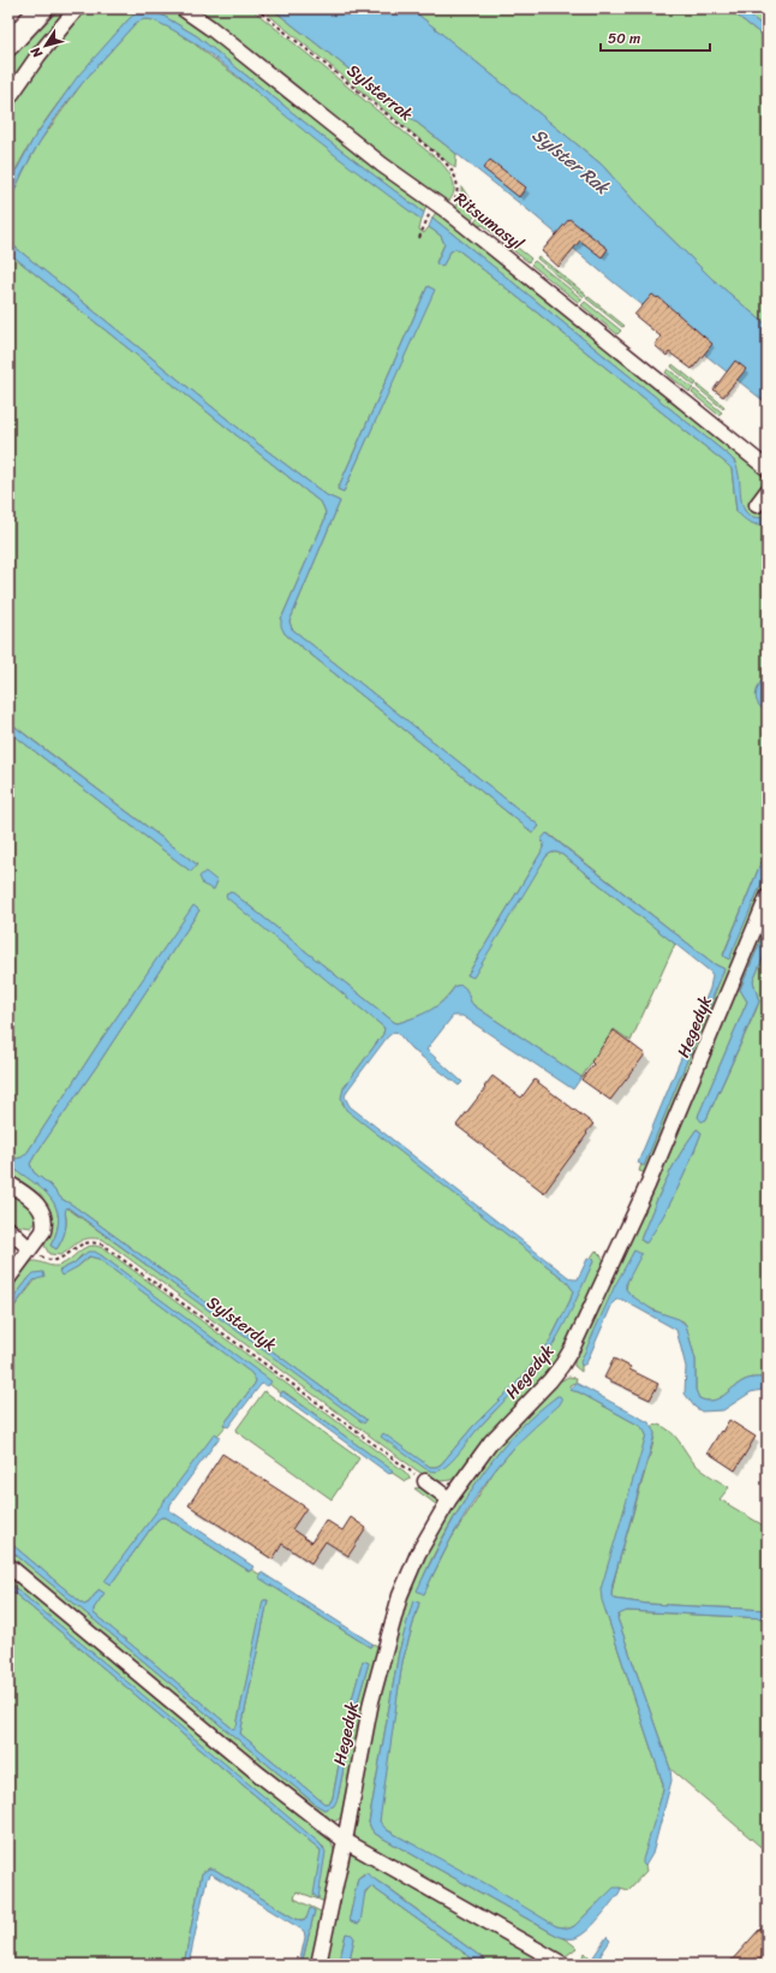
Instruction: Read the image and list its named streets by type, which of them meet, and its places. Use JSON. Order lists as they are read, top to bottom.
{
  "streets": {
    "street": ["Ritsumasyl", "Hegedyk"],
    "path": ["Sylsterrak", "Sylsterdyk"]
  },
  "crossings": [
    ["Sylsterrak", "Ritsumasyl"]
  ],
  "water": ["Sylster Rak"],
  "scale_bar": "50 m",
  "north": "bottom left"
}
